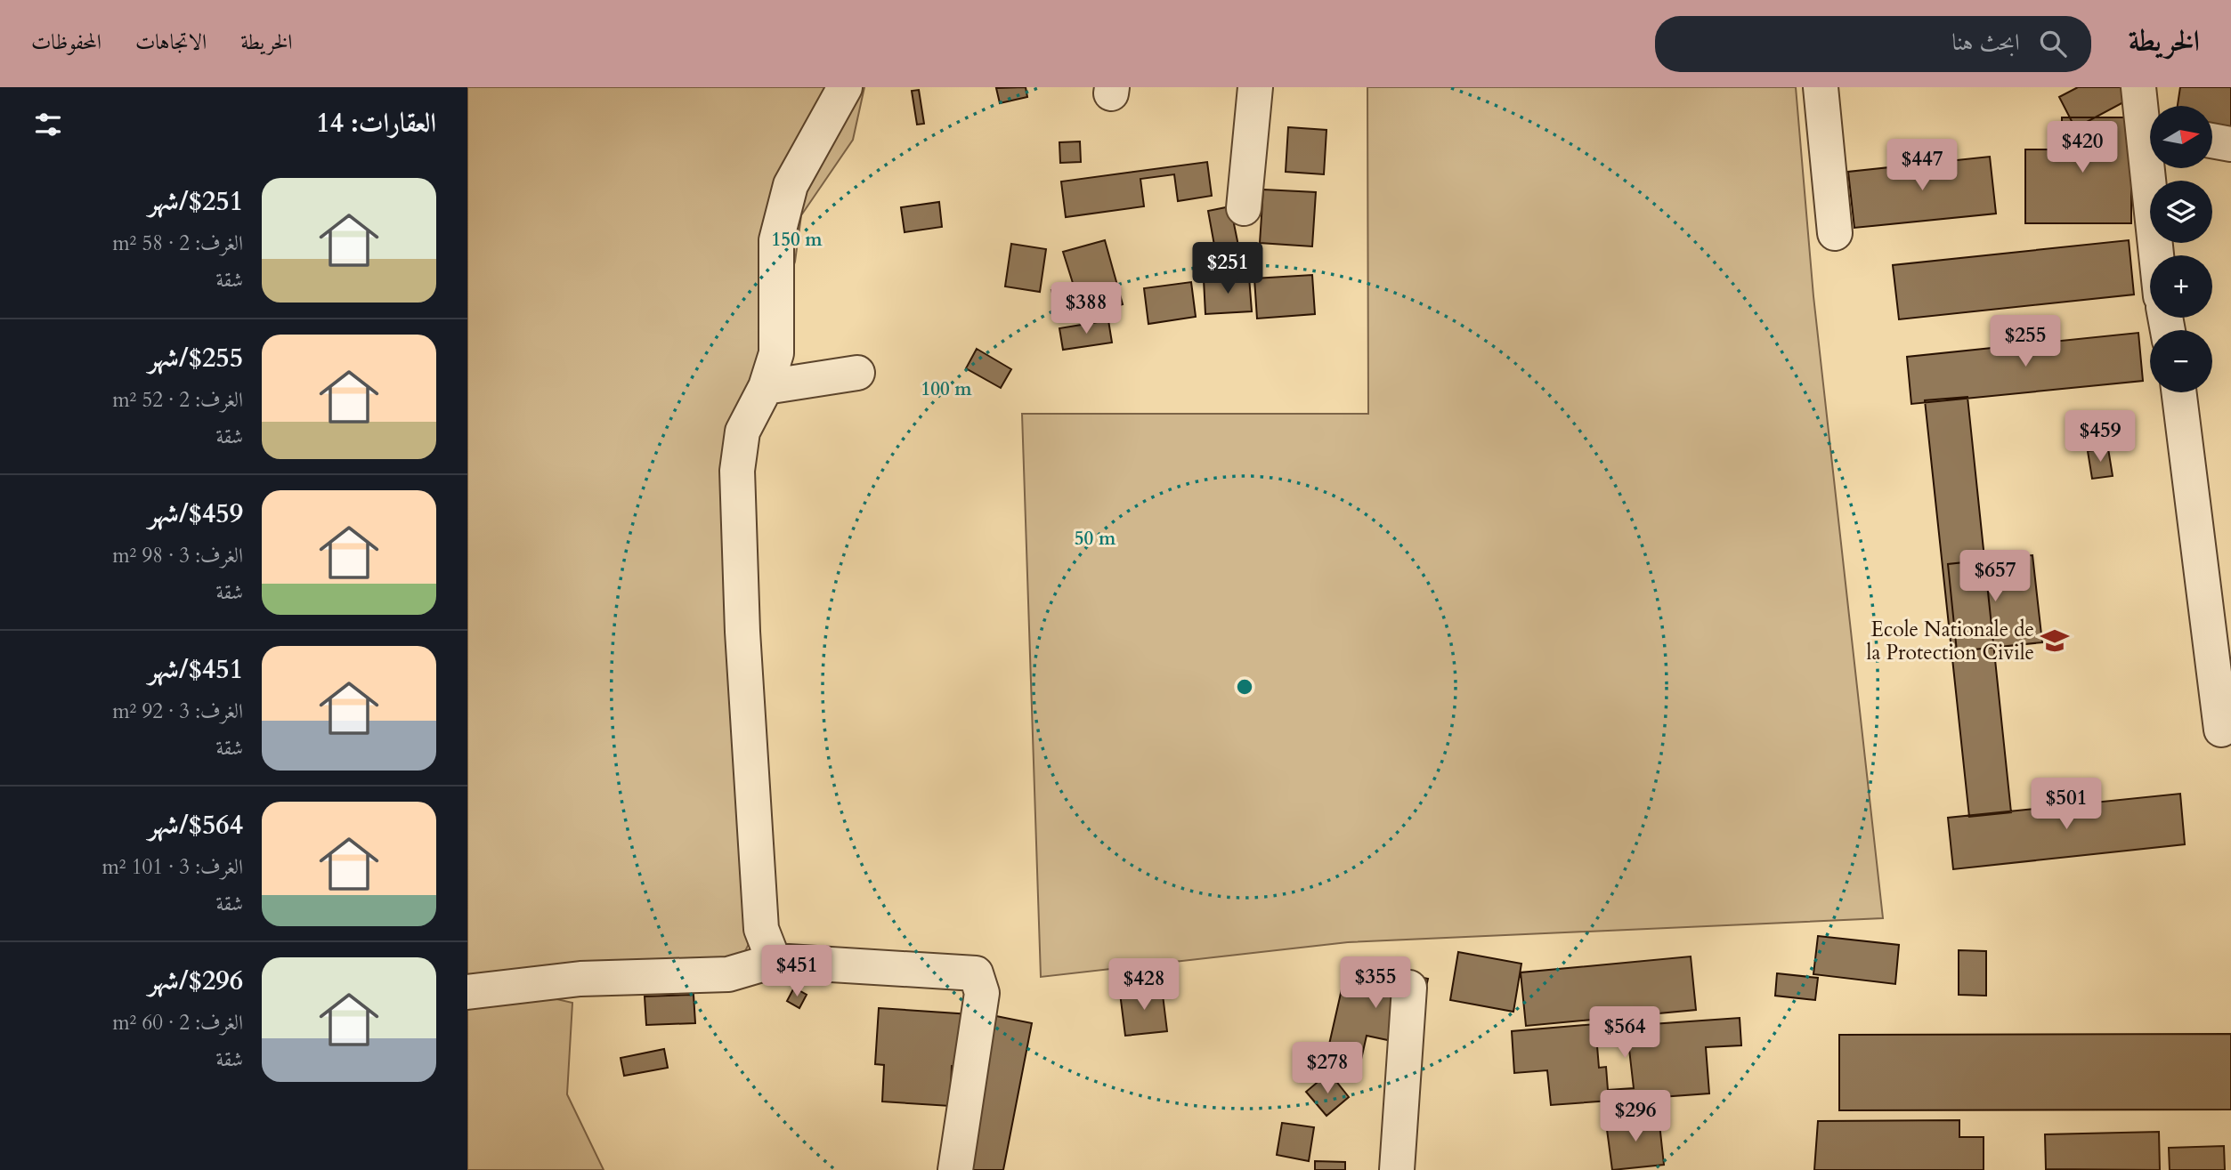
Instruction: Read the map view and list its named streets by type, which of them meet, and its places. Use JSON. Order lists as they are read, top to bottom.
{
  "places": {
    "school or university": ["Ecole Nationale de la Protection Civile"]
  },
  "north": "right",
  "page": {
    "header": "الخريطة",
    "search": "ابحث هنا",
    "nav": ["الخريطة", "الاتجاهات", "المحفوظات"],
    "heading": "العقارات: 14",
    "map_buttons": ["+", "−"],
    "price": [
      "$420",
      "$447",
      "$251",
      "$388",
      "$255",
      "$459",
      "$657",
      "$501",
      "$451",
      "$355",
      "$428",
      "$564",
      "$278",
      "$296"
    ],
    "list": [
      {
        "name": "$251/شهر",
        "note": "الغرف: 2 · 58 m² · شقة"
      },
      {
        "name": "$255/شهر",
        "note": "الغرف: 2 · 52 m² · شقة"
      },
      {
        "name": "$459/شهر",
        "note": "الغرف: 3 · 98 m² · شقة"
      },
      {
        "name": "$451/شهر",
        "note": "الغرف: 3 · 92 m² · شقة"
      },
      {
        "name": "$564/شهر",
        "note": "الغرف: 3 · 101 m² · شقة"
      },
      {
        "name": "$296/شهر",
        "note": "الغرف: 2 · 60 m² · شقة"
      }
    ]
  },
  "rings": ["150 m", "100 m", "50 m"]
}
